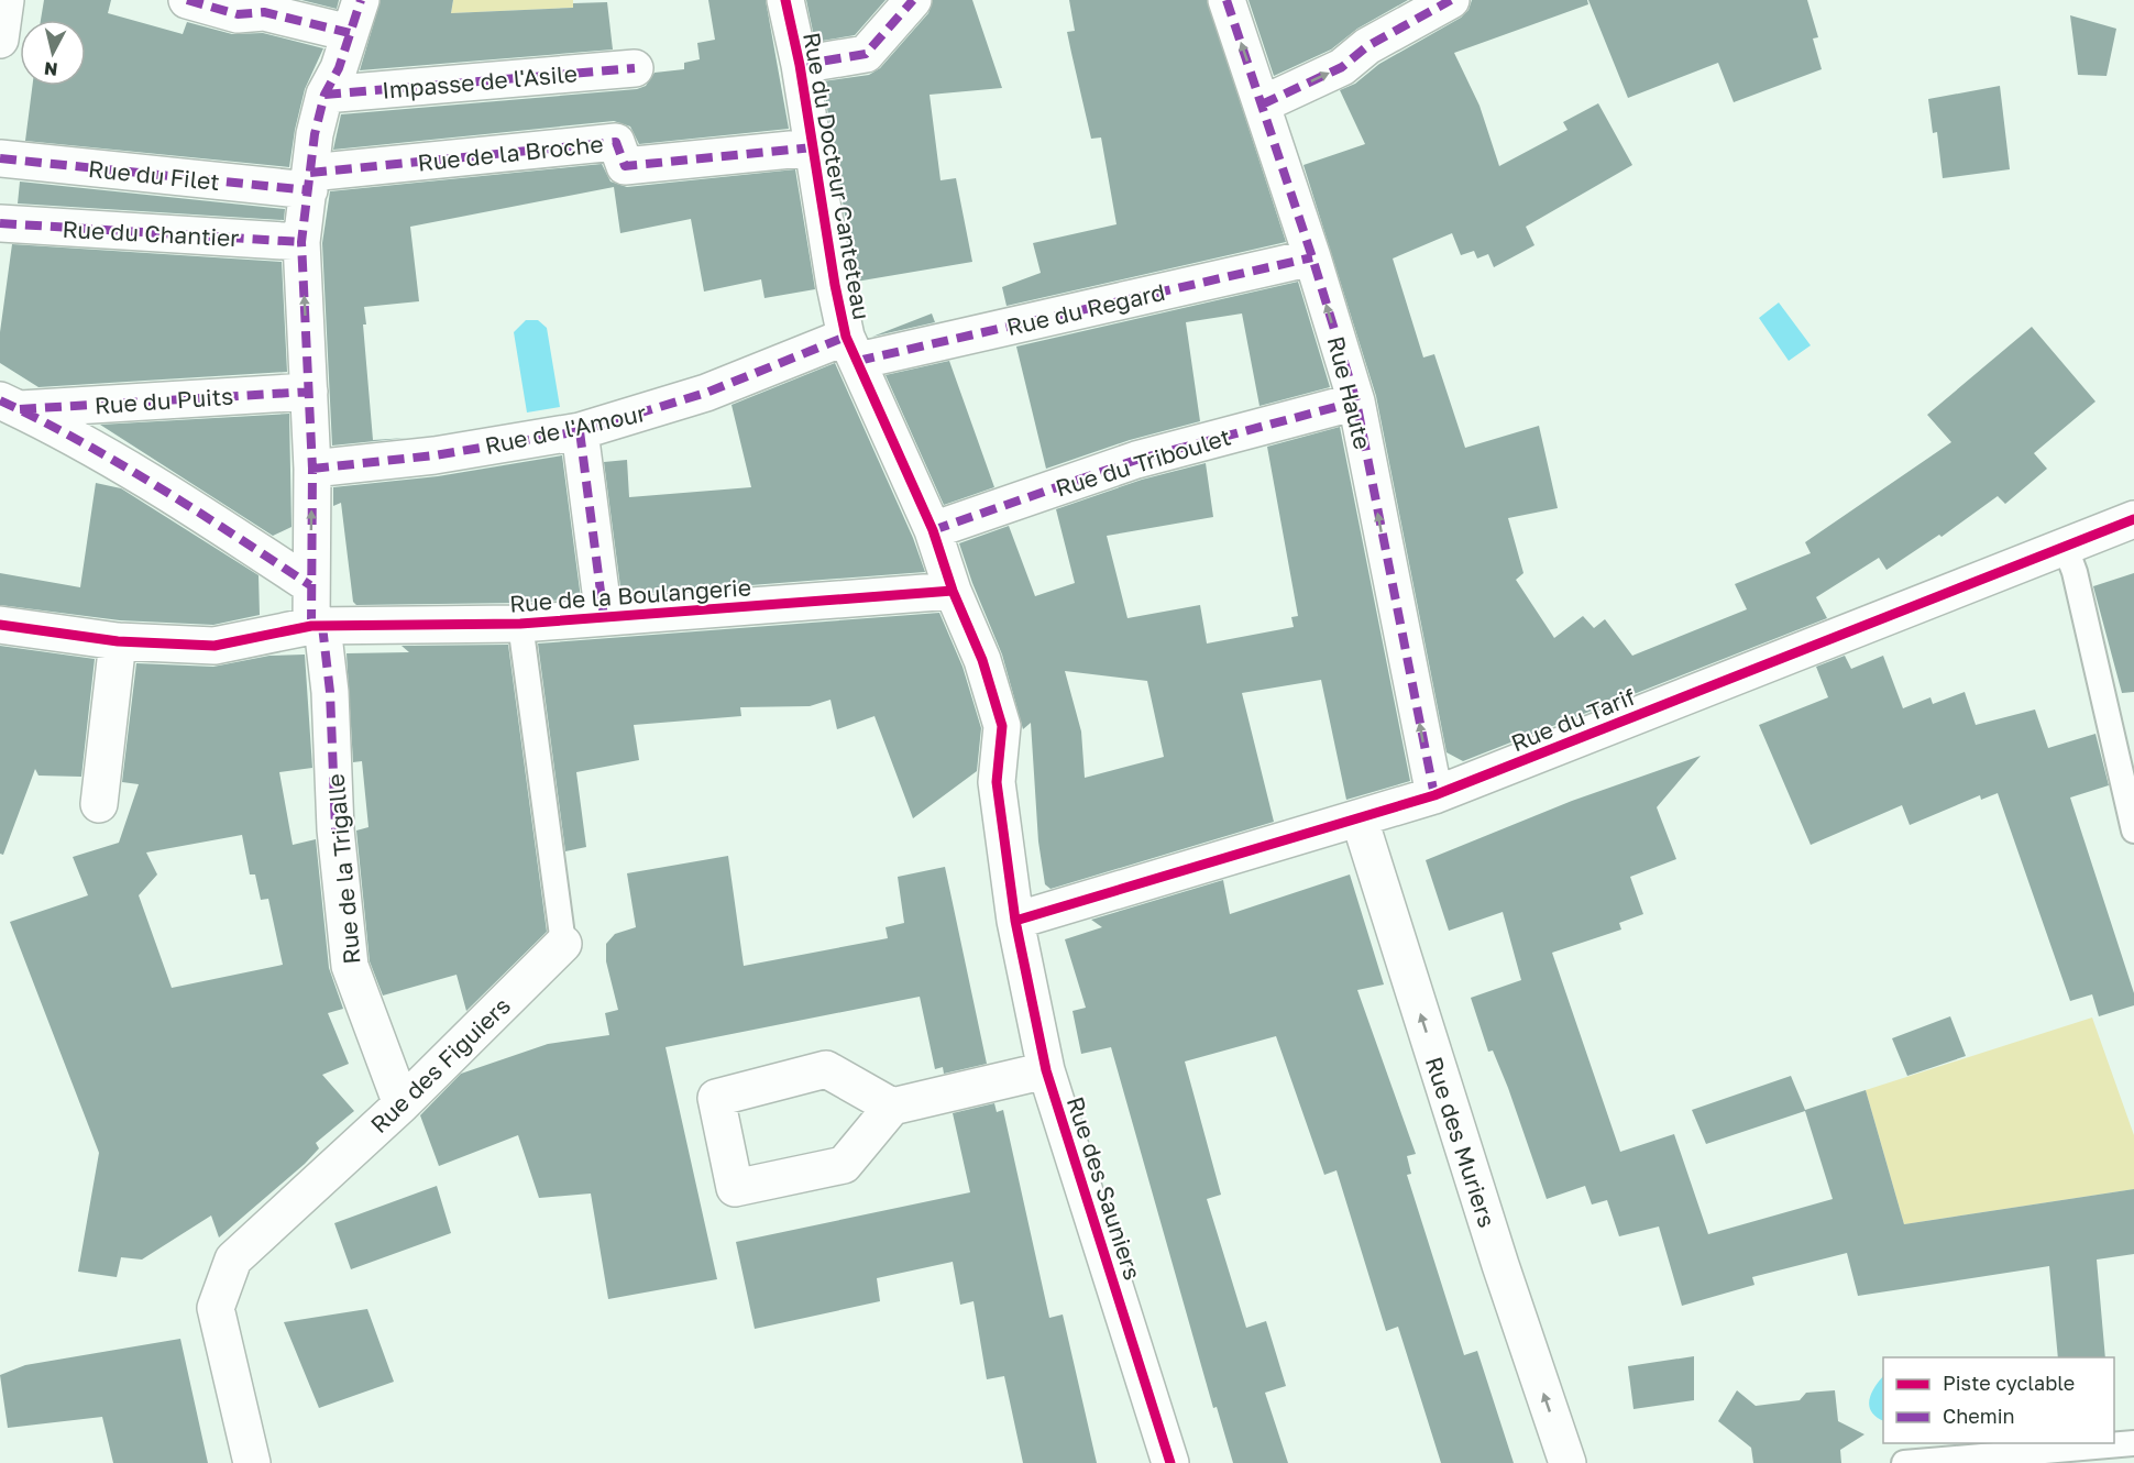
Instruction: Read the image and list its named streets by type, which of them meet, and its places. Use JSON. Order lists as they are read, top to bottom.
{
  "streets": {
    "street": [
      "Impasse de l'Asile",
      "Rue de la Broche",
      "Rue du Filet",
      "Rue du Docteur Canteteau",
      "Rue du Chantier",
      "Rue du Regard",
      "Rue Haute",
      "Rue du Puits",
      "Rue de l'Amour",
      "Rue du Triboulet",
      "Rue de la Boulangerie",
      "Rue du Tarif",
      "Rue de la Trigalle",
      "Rue des Figuiers",
      "Rue des Muriers",
      "Rue des Sauniers"
    ]
  },
  "crossings": [
    ["Rue de la Broche", "Rue du Filet"],
    ["Rue de la Broche", "Rue du Docteur Canteteau"],
    ["Rue du Docteur Canteteau", "Rue du Regard"],
    ["Rue du Docteur Canteteau", "Rue de l'Amour"],
    ["Rue du Docteur Canteteau", "Rue du Triboulet"],
    ["Rue du Docteur Canteteau", "Rue de la Boulangerie"],
    ["Rue du Docteur Canteteau", "Rue du Tarif"],
    ["Rue du Docteur Canteteau", "Rue des Sauniers"],
    ["Rue du Regard", "Rue Haute"],
    ["Rue du Regard", "Rue de l'Amour"],
    ["Rue Haute", "Rue du Triboulet"],
    ["Rue Haute", "Rue du Tarif"],
    ["Rue de la Boulangerie", "Rue de la Trigalle"],
    ["Rue de la Boulangerie", "Rue des Figuiers"],
    ["Rue du Tarif", "Rue des Muriers"],
    ["Rue du Tarif", "Rue des Sauniers"],
    ["Rue de la Trigalle", "Rue des Figuiers"]
  ],
  "one_way": ["Rue Haute", "Rue des Muriers"],
  "legend": ["Piste cyclable", "Chemin"],
  "north": "bottom"
}
